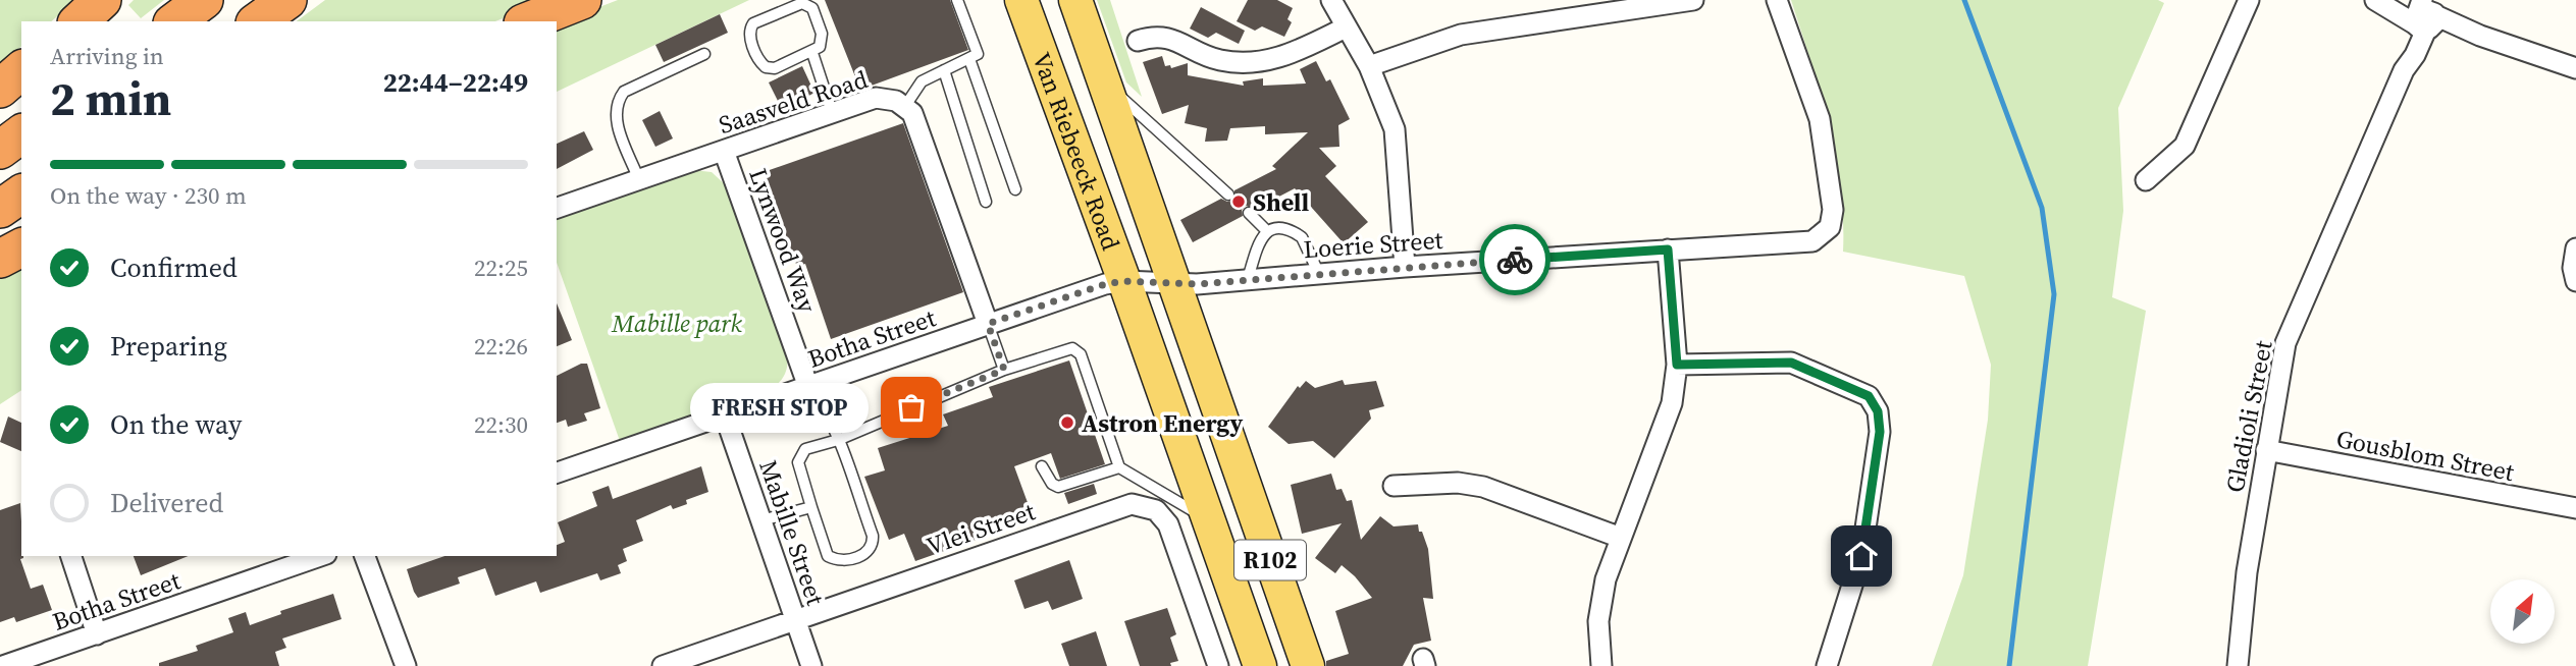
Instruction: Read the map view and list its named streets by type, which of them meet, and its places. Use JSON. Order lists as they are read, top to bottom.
{
  "streets": {
    "main road": ["Van Riebeeck Road", "R102"],
    "street": [
      "Saasveld Road",
      "Lynwood Way",
      "Loerie Street",
      "Botha Street",
      "Gladioli Street",
      "Gousblom Street",
      "Vlei Street",
      "Mabille Street"
    ]
  },
  "crossings": [
    ["Saasveld Road", "Lynwood Way"],
    ["Saasveld Road", "Botha Street"],
    ["Van Riebeeck Road", "Loerie Street"],
    ["Van Riebeeck Road", "Botha Street"],
    ["Lynwood Way", "Botha Street"],
    ["Loerie Street", "Botha Street"],
    ["Botha Street", "Mabille Street"],
    ["Gladioli Street", "Gousblom Street"],
    ["Vlei Street", "Mabille Street"]
  ],
  "parks": ["Mabille park"],
  "places": ["Shell", "FRESH STOP", "Astron Energy"],
  "north": "top right",
  "page": {
    "heading": ["2 min", "Arriving in", "22:44–22:49"],
    "bar": "On the way · 230 m",
    "list": [
      ["Confirmed", "22:25"],
      ["Preparing", "22:26"],
      ["On the way", "22:30"],
      "Delivered"
    ],
    "bubble": "FRESH STOP"
  }
}
